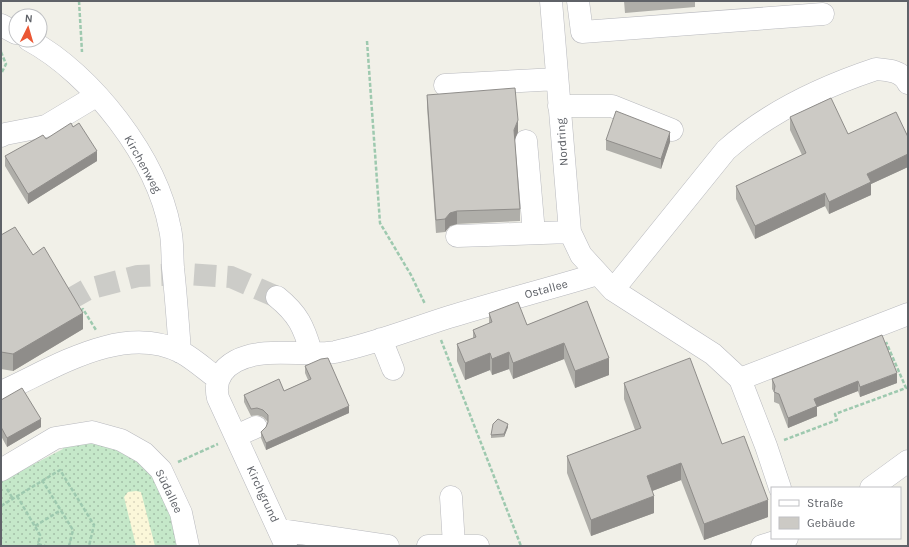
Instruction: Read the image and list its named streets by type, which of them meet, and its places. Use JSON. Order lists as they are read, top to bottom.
{
  "streets": {
    "lane": [
      "Nordring",
      "Kirchenweg",
      "Ostallee",
      "Südallee",
      "Kirchgrund"
    ]
  },
  "crossings": [
    ["Nordring", "Ostallee"],
    ["Ostallee", "Kirchgrund"]
  ],
  "legend": ["Straße", "Gebäude"],
  "north": "top"
}
